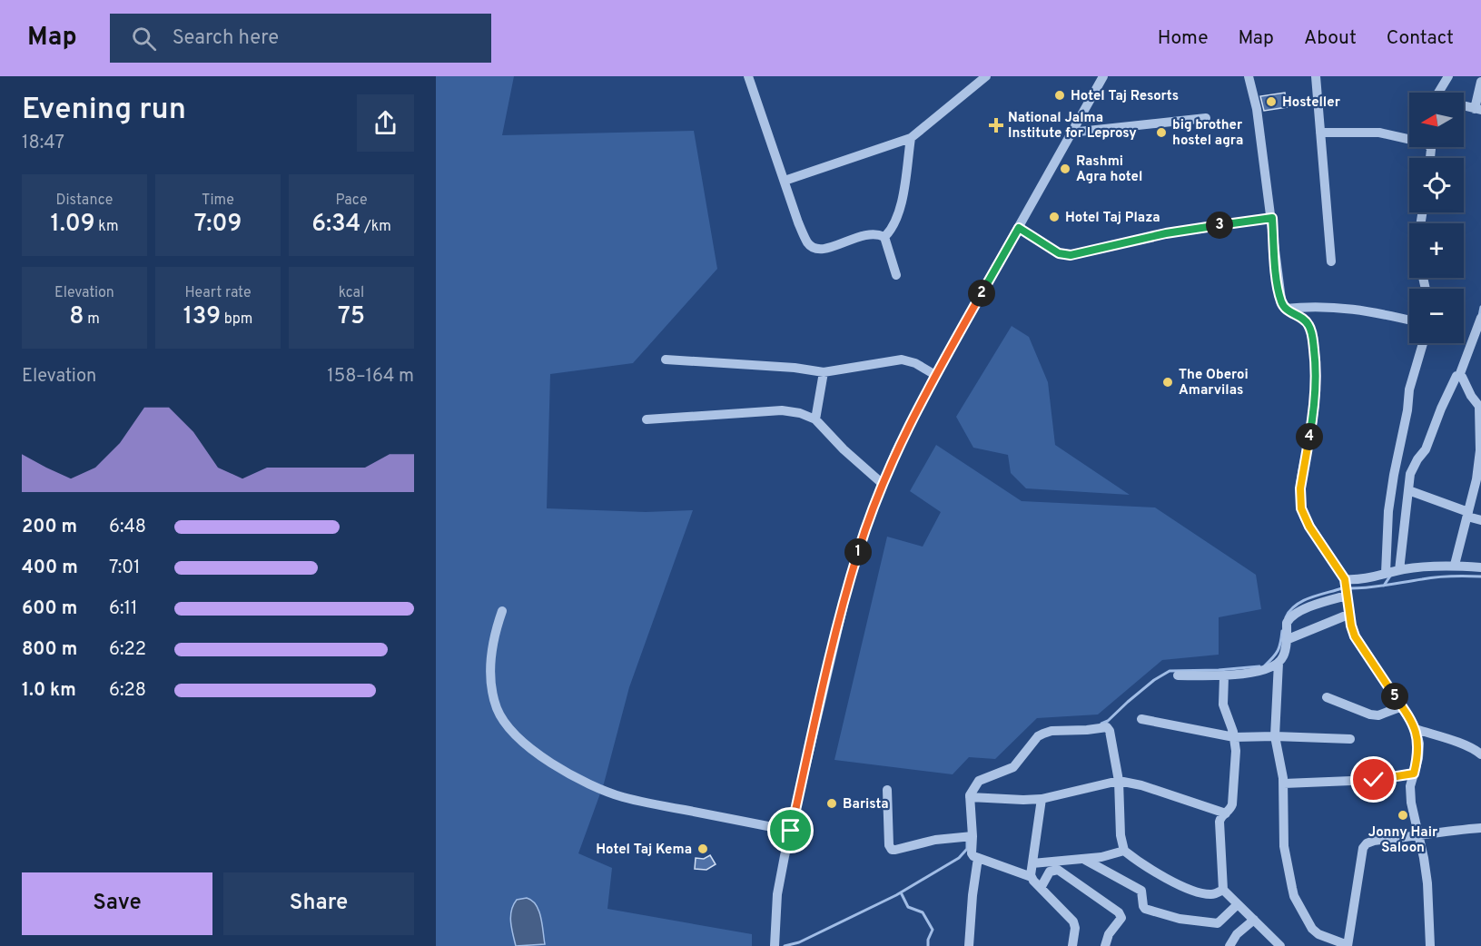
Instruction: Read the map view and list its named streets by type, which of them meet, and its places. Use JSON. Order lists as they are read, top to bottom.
{
  "places": {
    "other": [
      "Hotel Taj Resorts",
      "Hosteller",
      "big brother hostel agra",
      "Rashmi Agra hotel",
      "Hotel Taj Plaza",
      "The Oberoi Amarvilas",
      "Barista",
      "Jonny Hair Saloon",
      "Hotel Taj Kema"
    ],
    "health": ["National Jalma Institute for Leprosy"]
  },
  "north": "left",
  "page": {
    "header": "Map",
    "search": "Search here",
    "nav": [
      "Home",
      "Map",
      "About",
      "Contact"
    ],
    "heading": ["Evening run", "18:47"],
    "map_buttons": ["+", "−"],
    "stats": [
      ["Distance", "1.09 km"],
      ["Time", "7:09"],
      ["Pace", "6:34 /km"],
      ["Elevation", "8 m"],
      ["Heart rate", "139 bpm"],
      ["kcal", "75"]
    ],
    "pins": [
      "3",
      "2",
      "4",
      "1",
      "5"
    ],
    "chart": ["Elevation", "158–164 m"],
    "list": [
      {
        "name": "200 m",
        "note": "6:48"
      },
      {
        "name": "400 m",
        "note": "7:01"
      },
      {
        "name": "600 m",
        "note": "6:11"
      },
      {
        "name": "800 m",
        "note": "6:22"
      },
      {
        "name": "1.0 km",
        "note": "6:28"
      }
    ],
    "buttons": ["Save", "Share"]
  }
}
